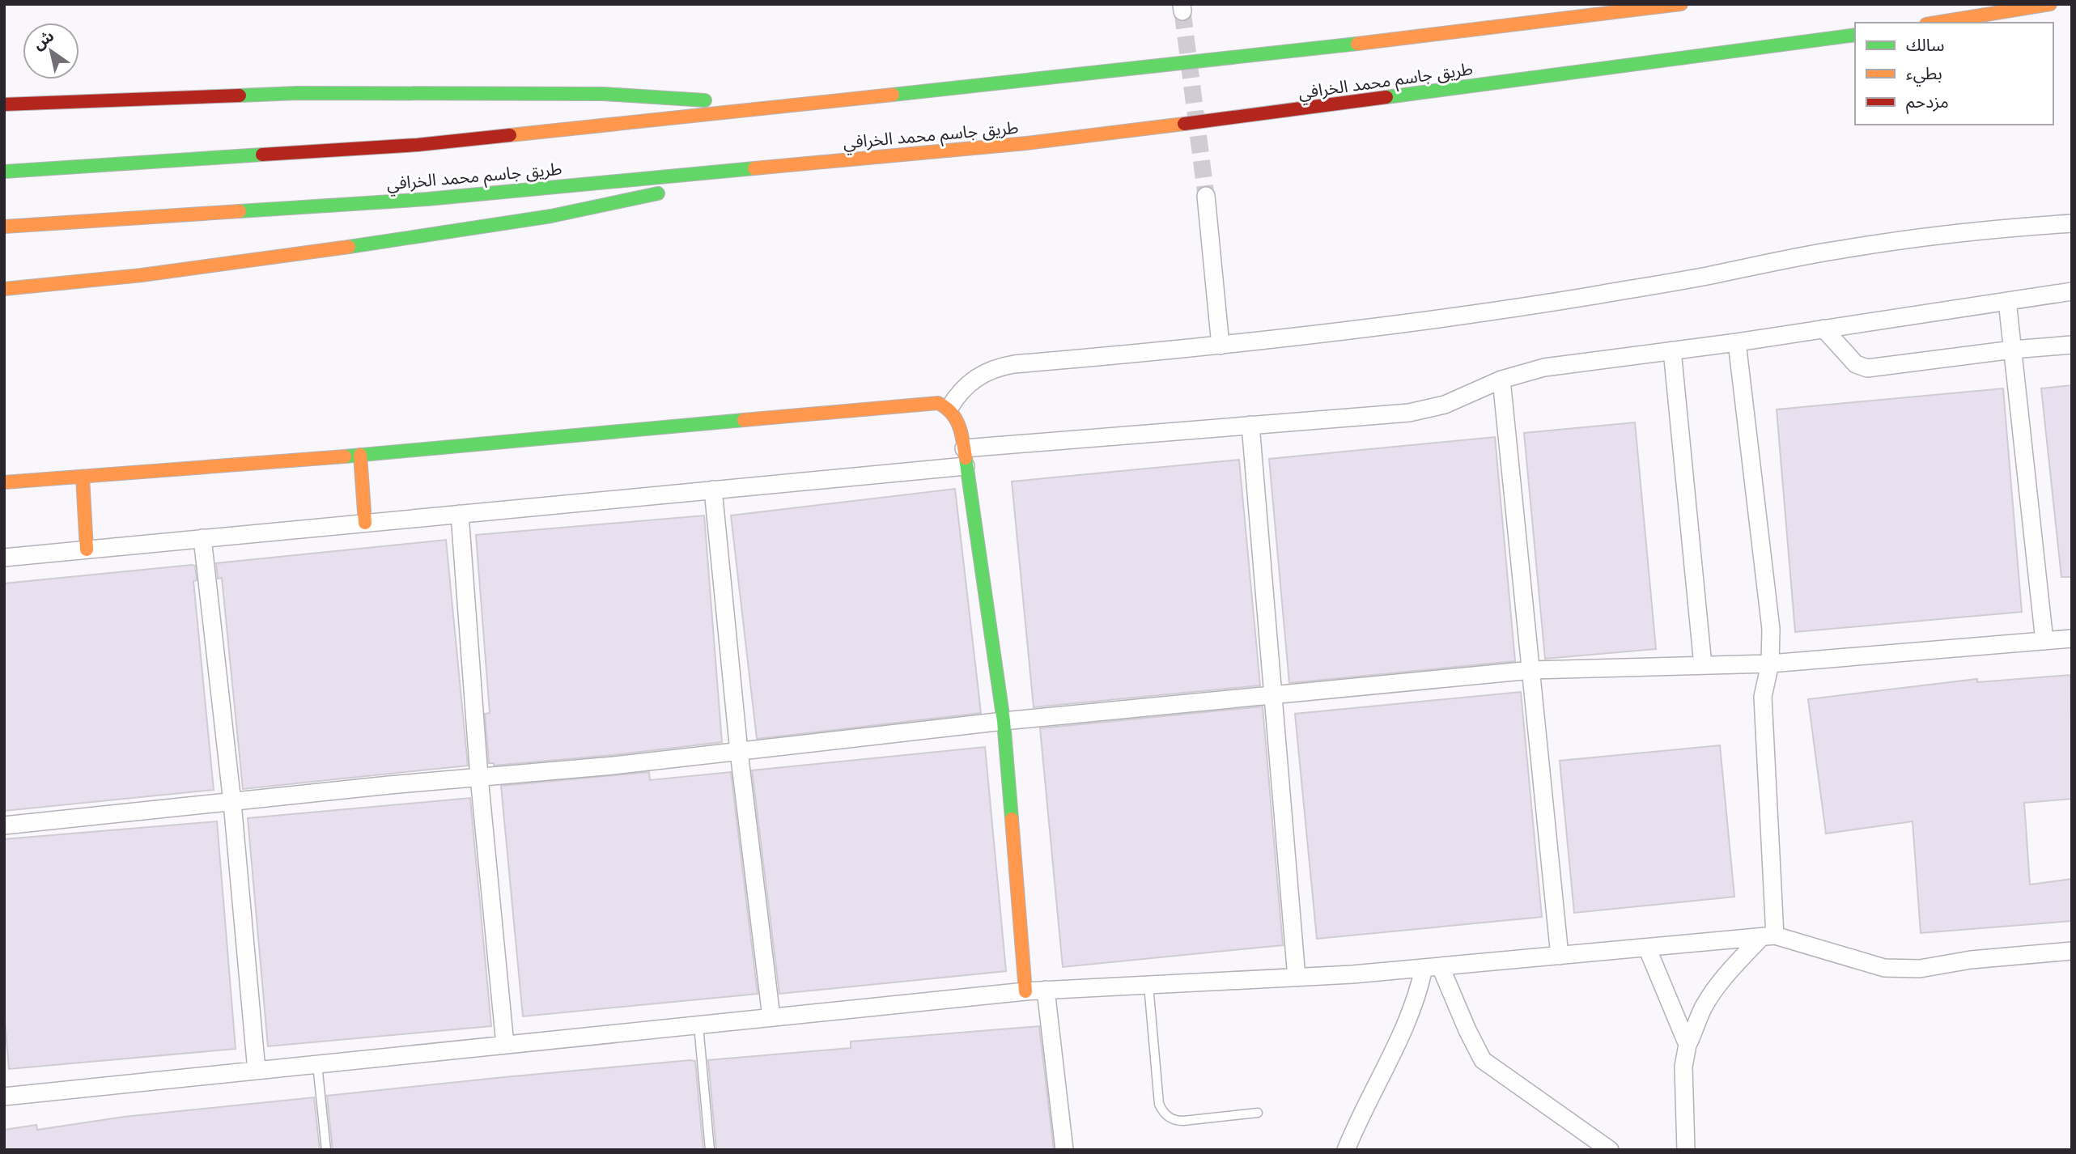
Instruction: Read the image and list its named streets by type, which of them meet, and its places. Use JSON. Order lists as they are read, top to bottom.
{
  "streets": {
    "main road": ["طريق جاسم محمد الخرافي"]
  },
  "legend": ["سالك", "بطيء", "مزدحم"],
  "north": "top left"
}
